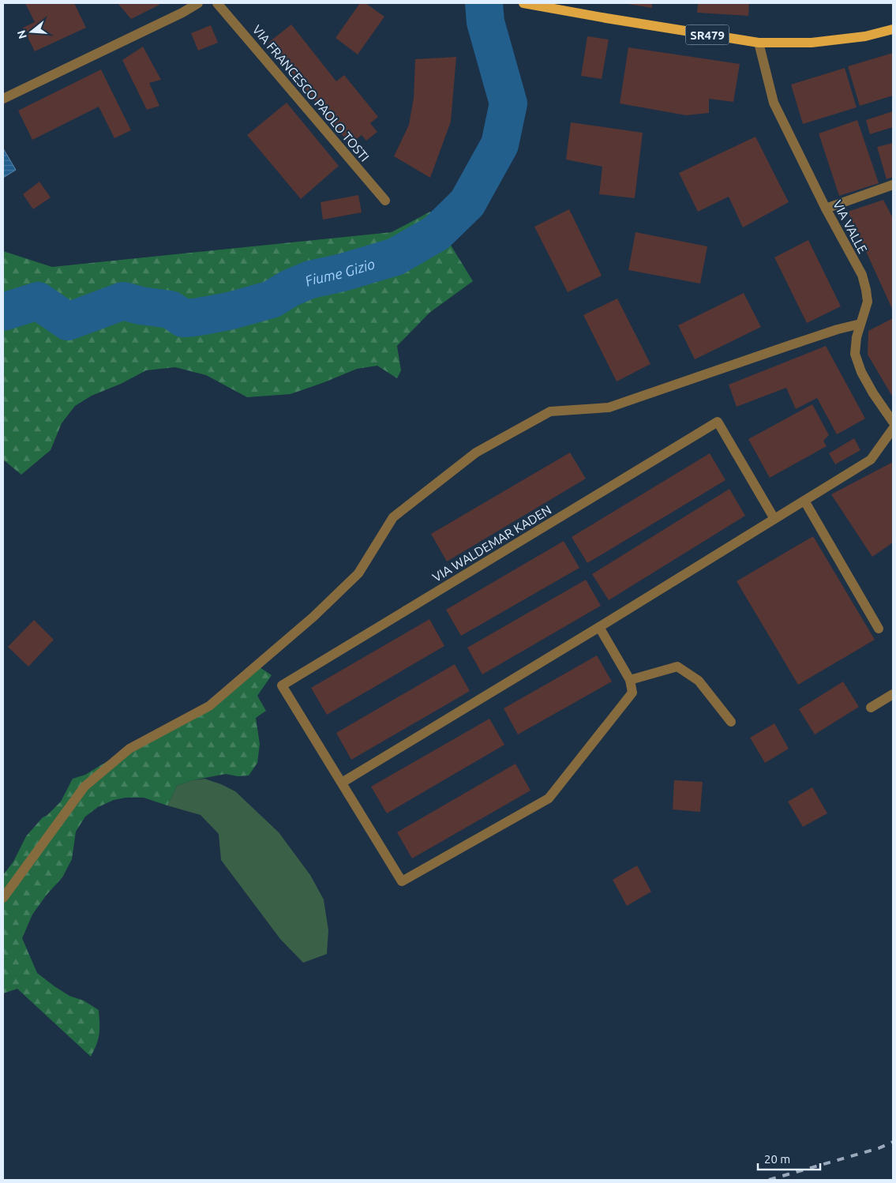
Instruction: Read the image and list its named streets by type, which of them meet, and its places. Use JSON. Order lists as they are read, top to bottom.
{
  "streets": {
    "main road": ["SR479"],
    "street": ["VIA FRANCESCO PAOLO TOSTI", "VIA VALLE", "VIA WALDEMAR KADEN"]
  },
  "crossings": [
    ["SR479", "VIA VALLE"]
  ],
  "water": ["Fiume Gizio"],
  "scale_bar": "20 m",
  "north": "left"
}
